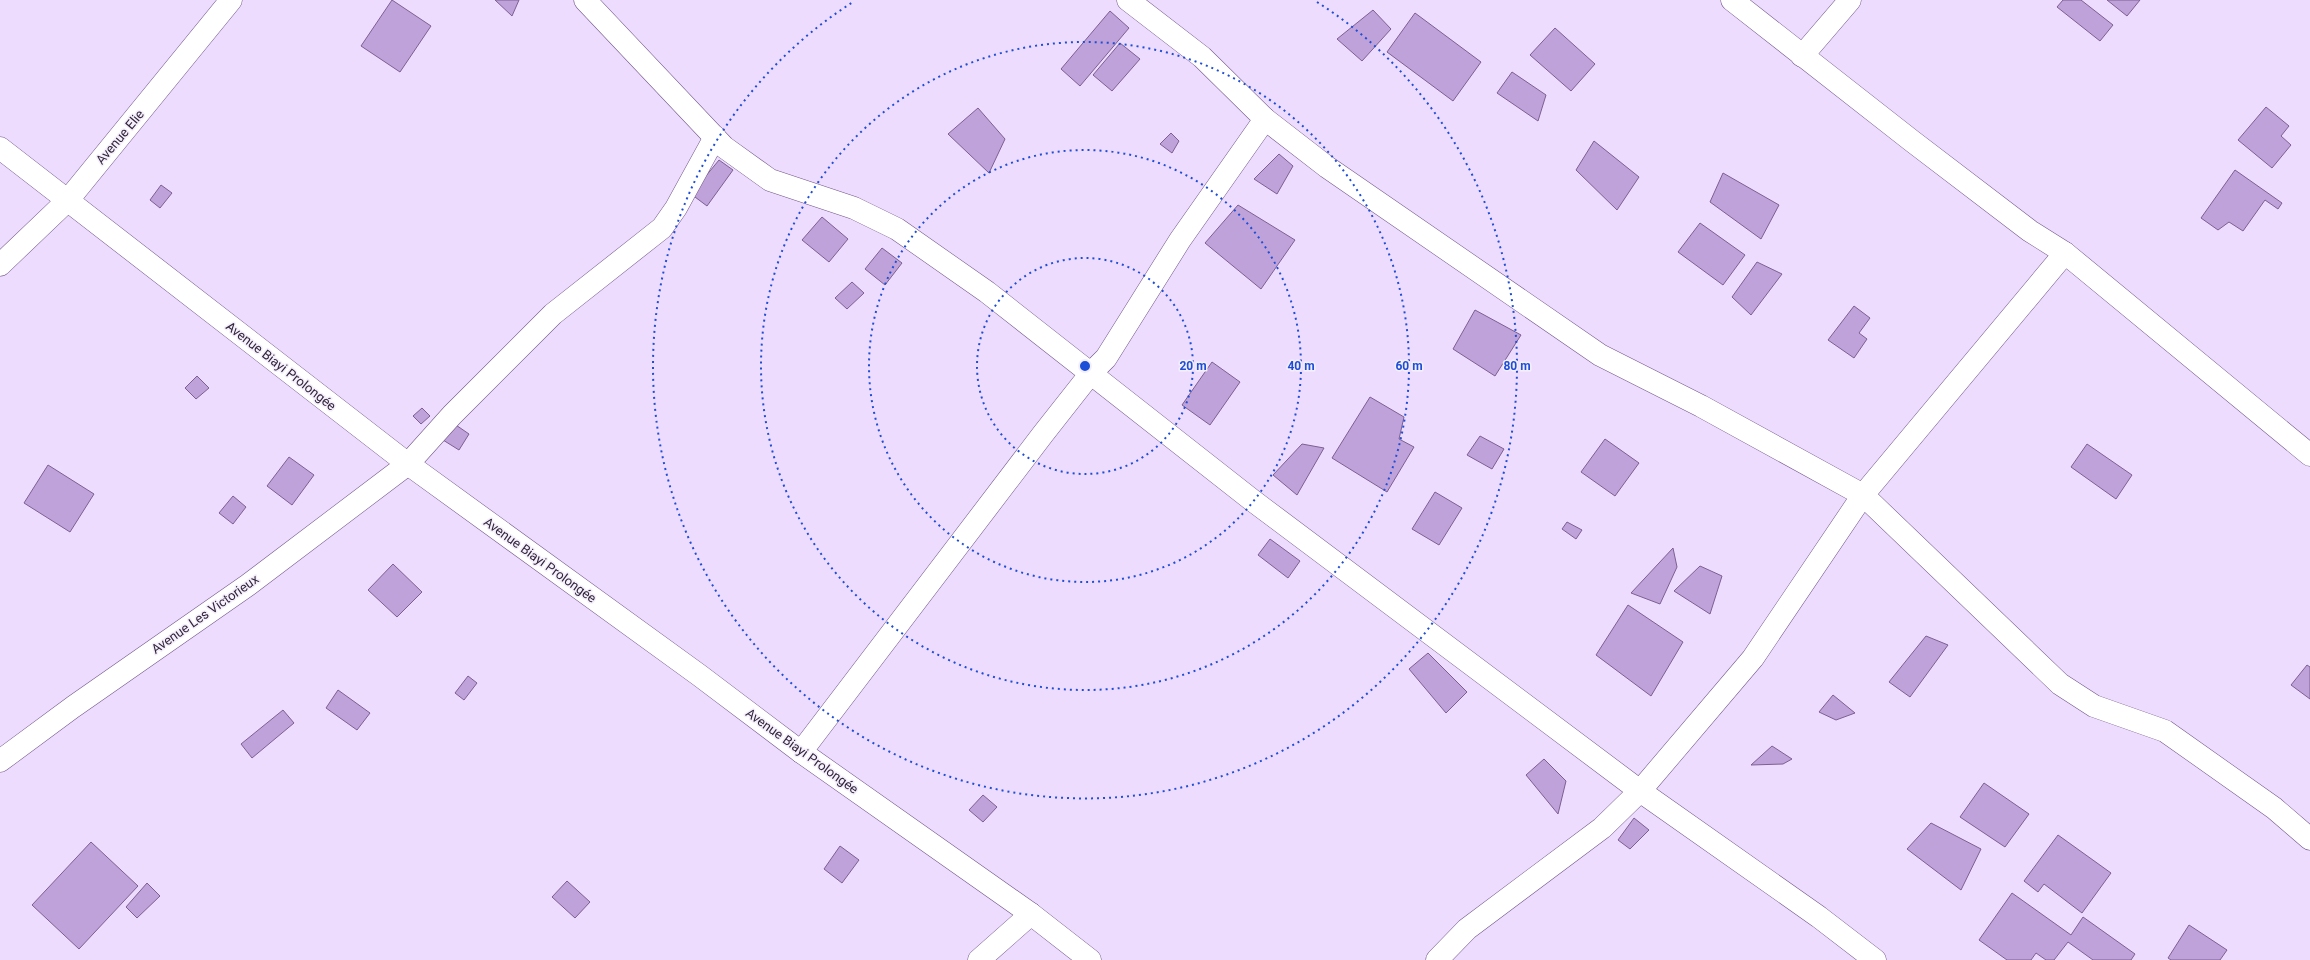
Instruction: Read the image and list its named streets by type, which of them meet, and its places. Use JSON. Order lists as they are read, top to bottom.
{
  "streets": {
    "street": ["Avenue Elie", "Avenue Biayi Prolongée", "Avenue Les Victorieux"]
  },
  "crossings": [
    ["Avenue Elie", "Avenue Biayi Prolongée"],
    ["Avenue Biayi Prolongée", "Avenue Les Victorieux"]
  ],
  "rings": [
    "20 m",
    "40 m",
    "60 m",
    "80 m"
  ]
}
